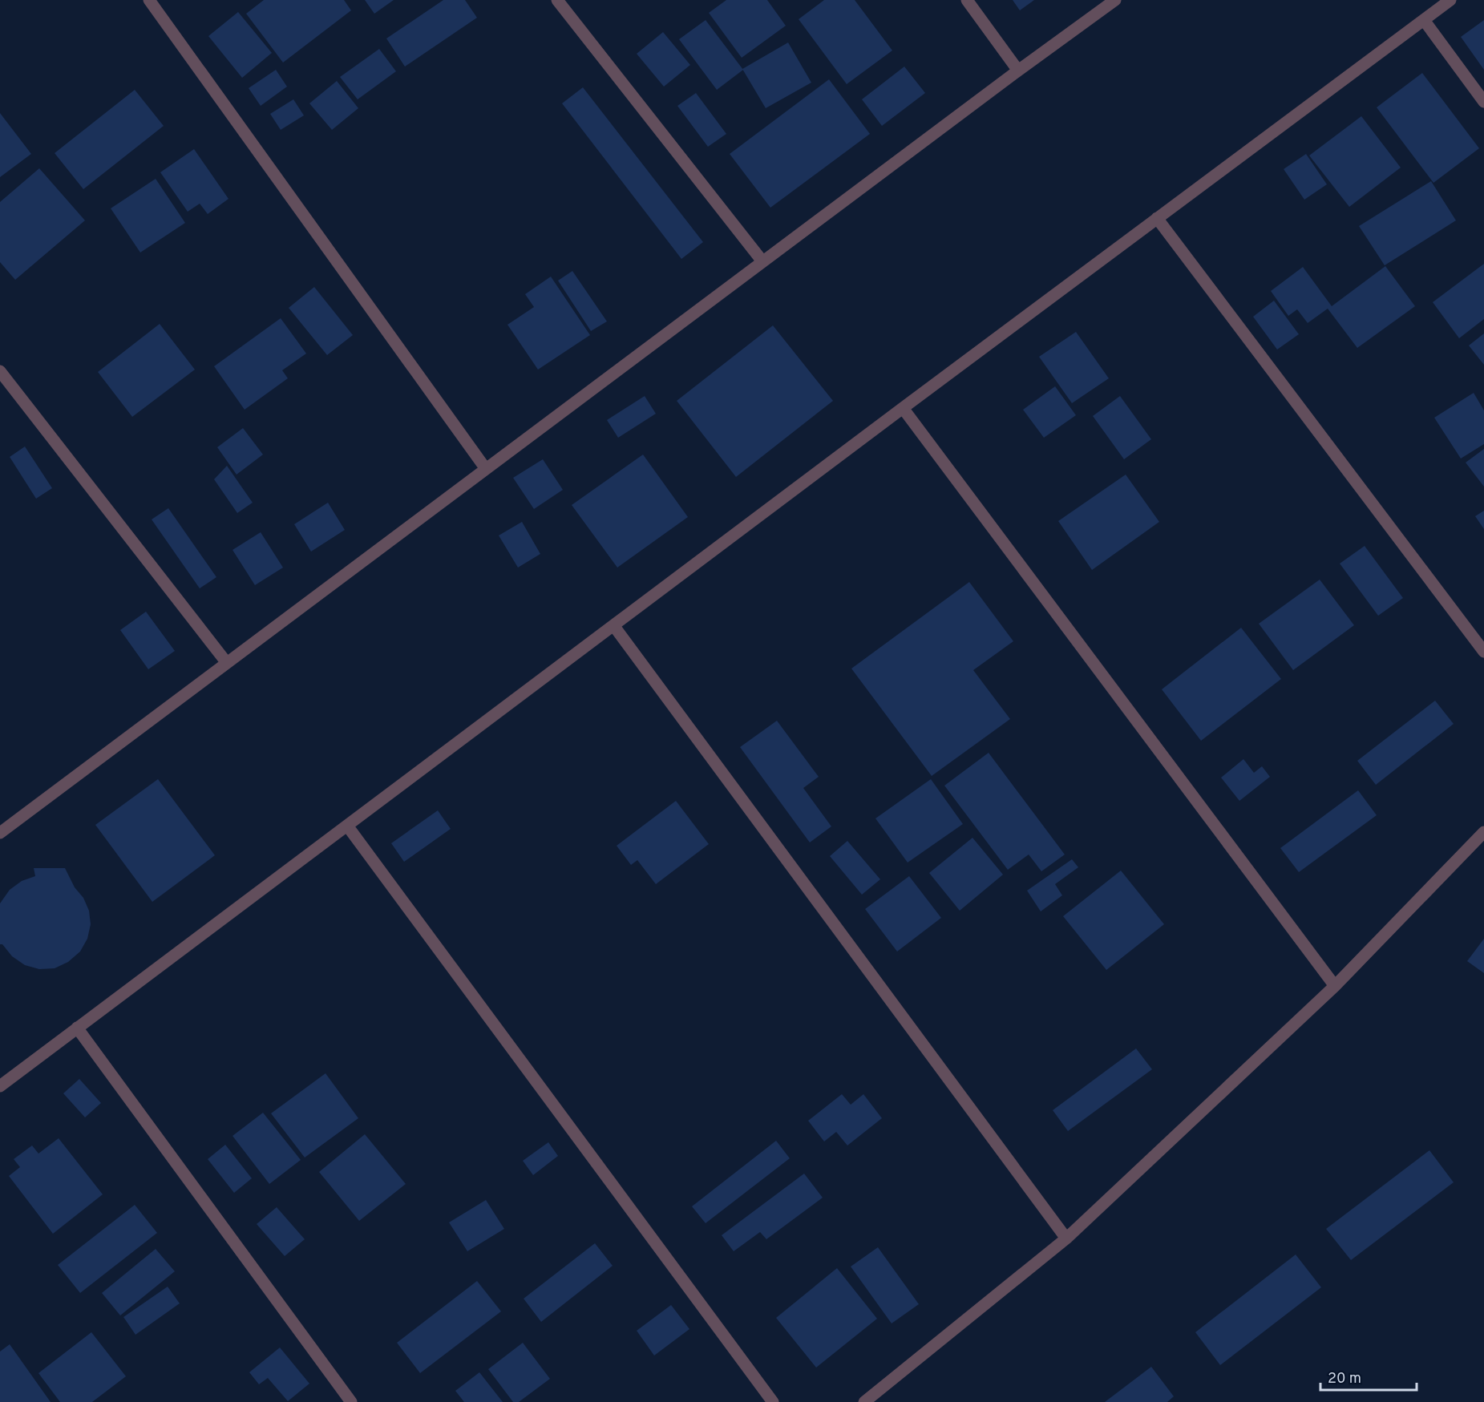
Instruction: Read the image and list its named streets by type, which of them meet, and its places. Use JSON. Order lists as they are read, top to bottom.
{
  "scale_bar": "20 m"
}
